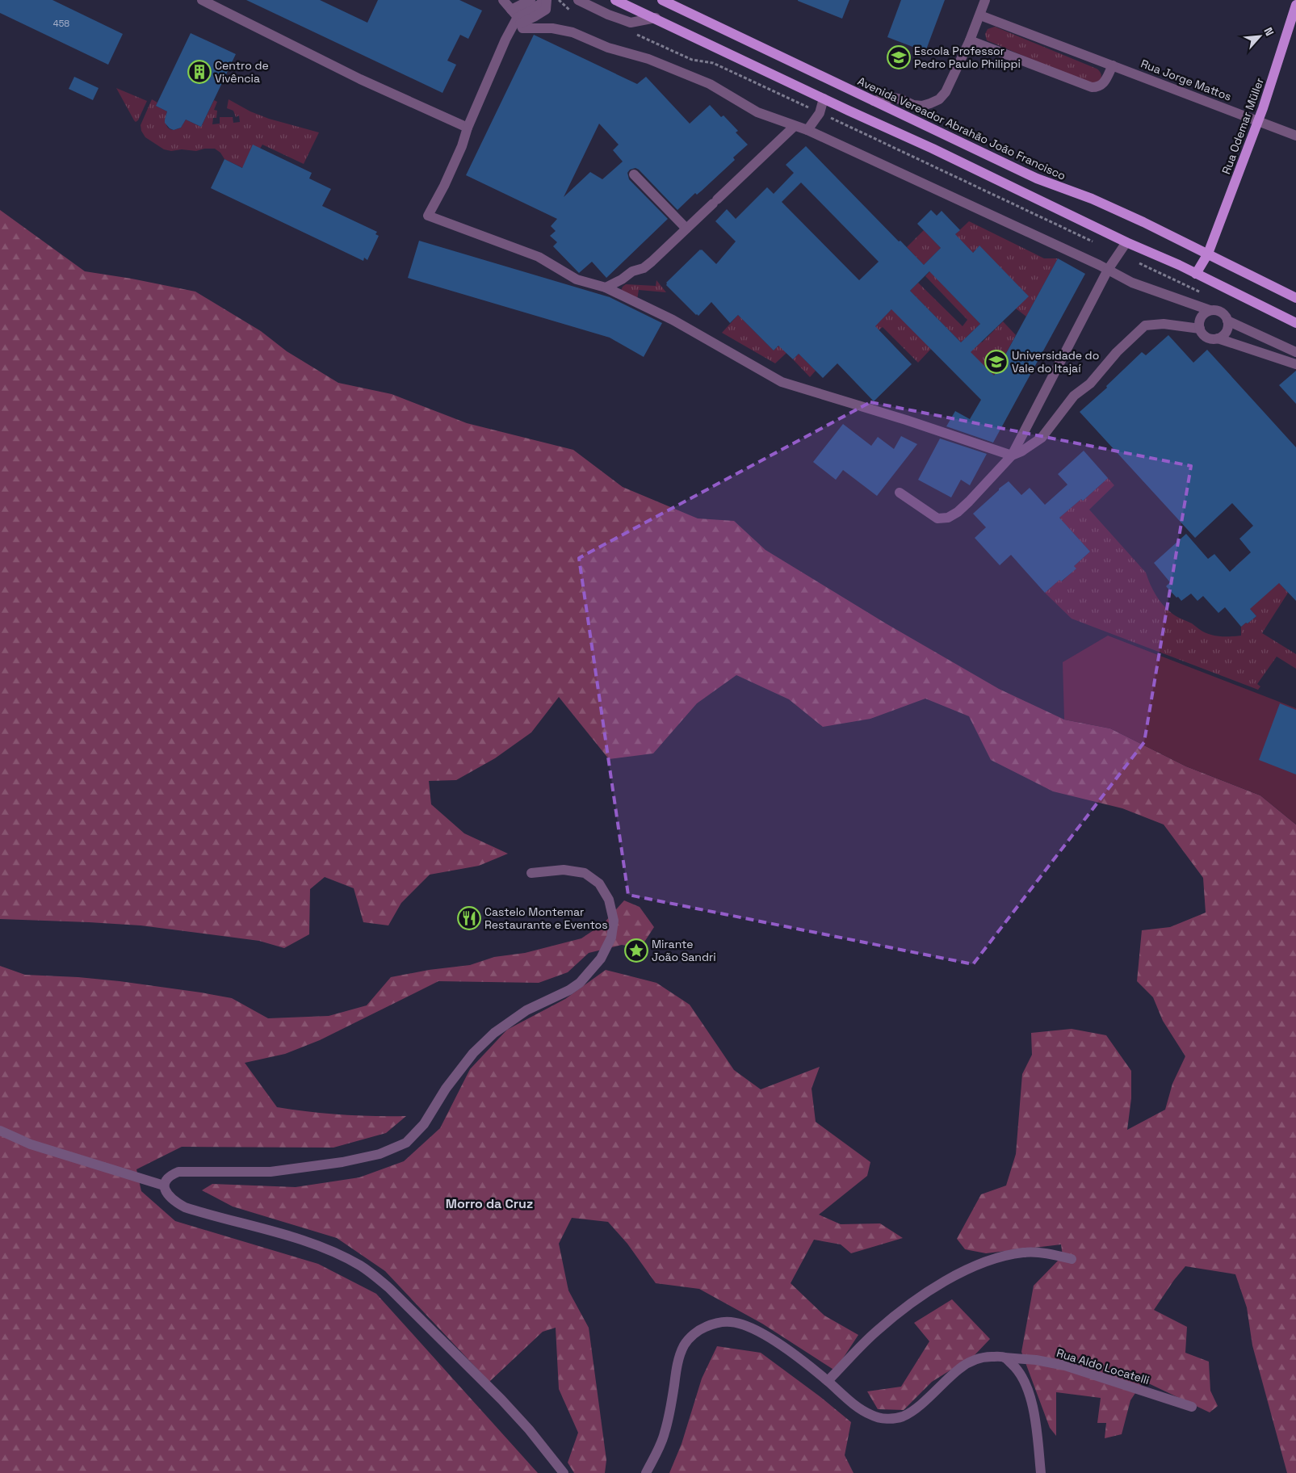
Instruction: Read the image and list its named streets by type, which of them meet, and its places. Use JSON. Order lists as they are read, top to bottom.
{
  "streets": {
    "main road": ["Rua Odemar Müller", "Avenida Vereador Abrahão João Francisco"],
    "street": ["Rua Jorge Mattos", "Rua Aldo Locatelli"]
  },
  "crossings": [
    ["Rua Jorge Mattos", "Rua Odemar Müller"],
    ["Rua Odemar Müller", "Avenida Vereador Abrahão João Francisco"]
  ],
  "districts": ["Morro da Cruz"],
  "places": {
    "school or university": ["Escola Professor Pedro Paulo Philippi", "Universidade do Vale do Itajaí"],
    "building": ["Centro de Vivência"],
    "restaurant": ["Castelo Montemar Restaurante e Eventos"],
    "place": ["Mirante João Sandri"]
  },
  "house_numbers": ["458"],
  "north": "top right"
}
